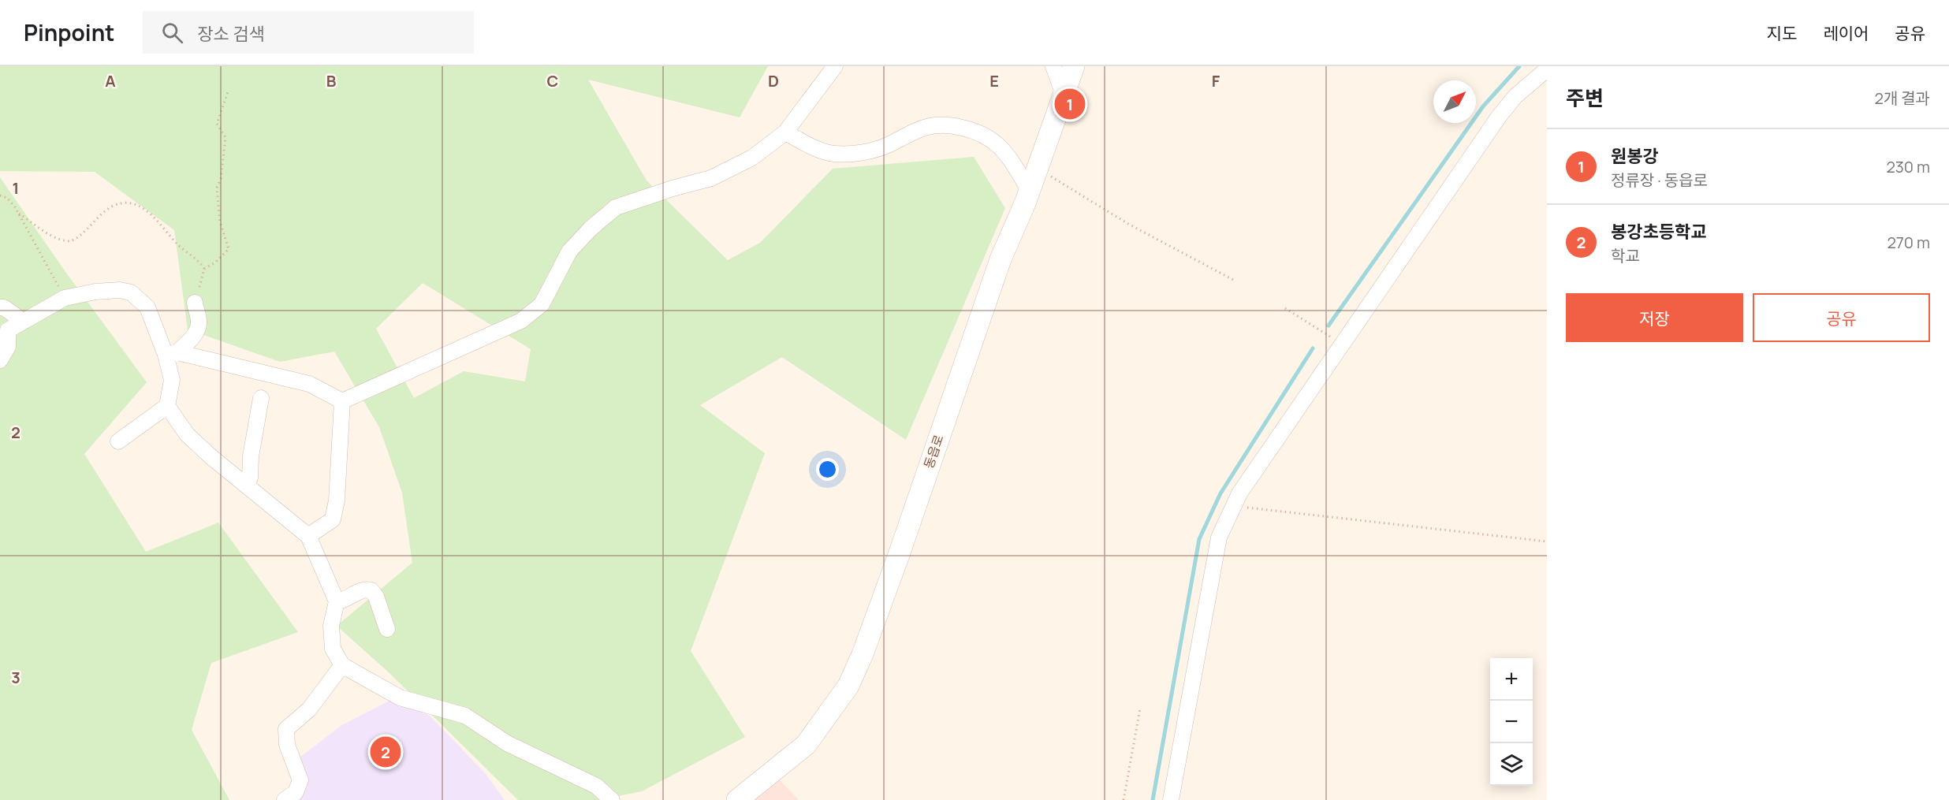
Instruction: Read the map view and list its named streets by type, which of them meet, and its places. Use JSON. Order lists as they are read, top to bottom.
{
  "streets": {
    "main road": ["동읍로"]
  },
  "north": "top right",
  "page": {
    "header": "Pinpoint",
    "search": "장소 검색",
    "nav": ["지도", "레이어", "공유"],
    "heading": ["주변", "2개 결과"],
    "pins": ["1", "2"],
    "list": [
      {
        "mark": "1",
        "name": "원봉강",
        "note": "정류장 · 동읍로",
        "value": "230 m"
      },
      {
        "mark": "2",
        "name": "봉강초등학교",
        "note": "학교",
        "value": "270 m"
      }
    ],
    "buttons": ["저장", "공유"],
    "map_buttons": ["+", "−"]
  },
  "grid": {
    "columns": [
      "A",
      "B",
      "C",
      "D",
      "E",
      "F"
    ],
    "rows": ["1", "2", "3"]
  }
}
